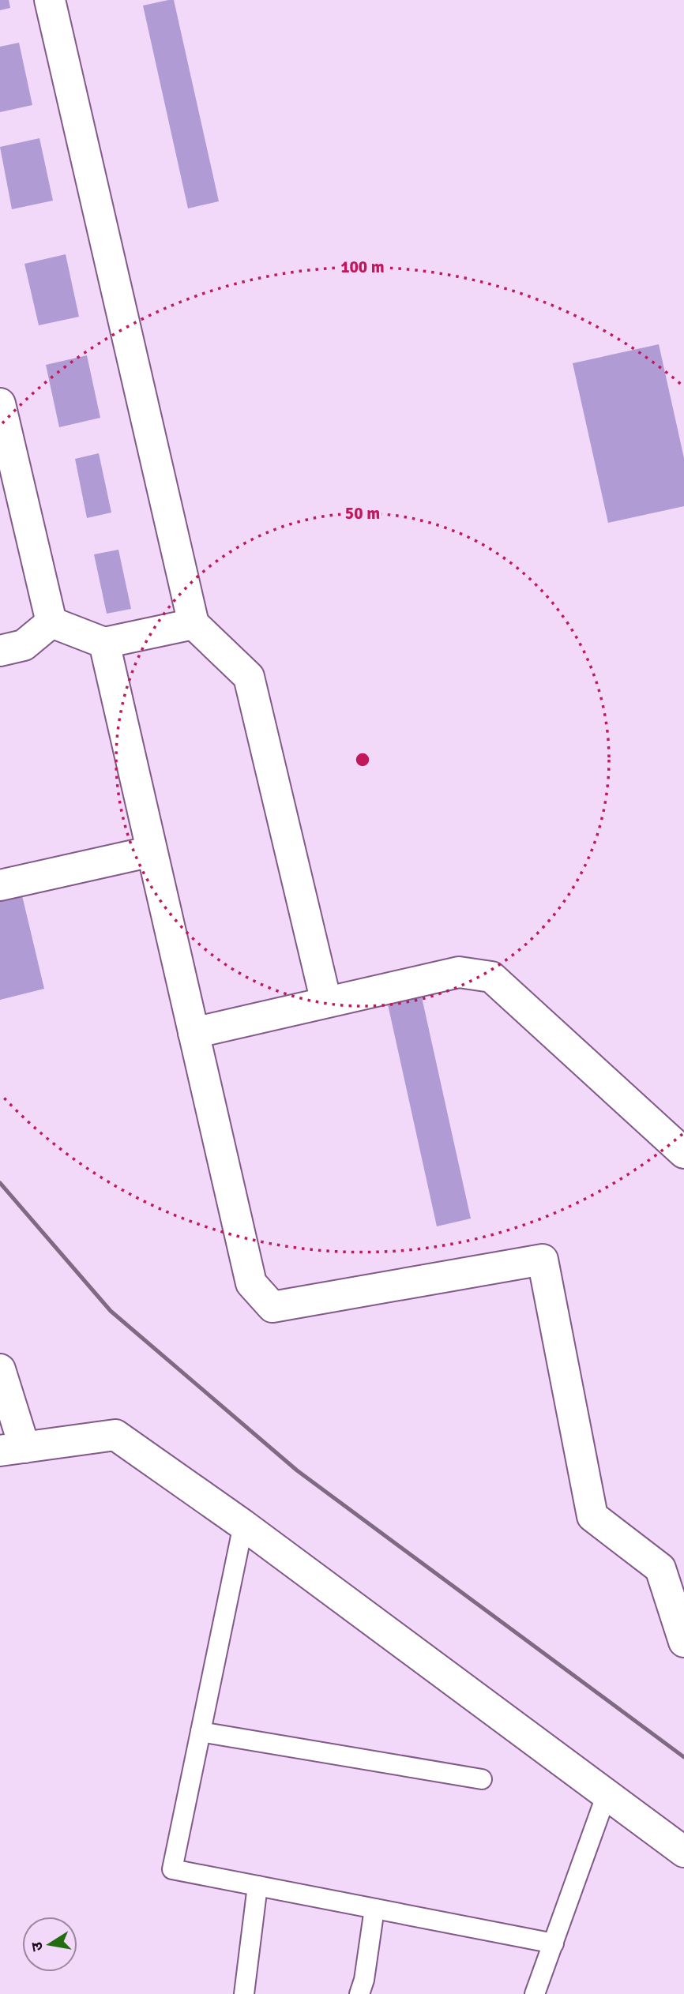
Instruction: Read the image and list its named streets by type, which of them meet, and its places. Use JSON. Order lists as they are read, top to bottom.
{
  "north": "left",
  "rings": ["100 m", "50 m"]
}
